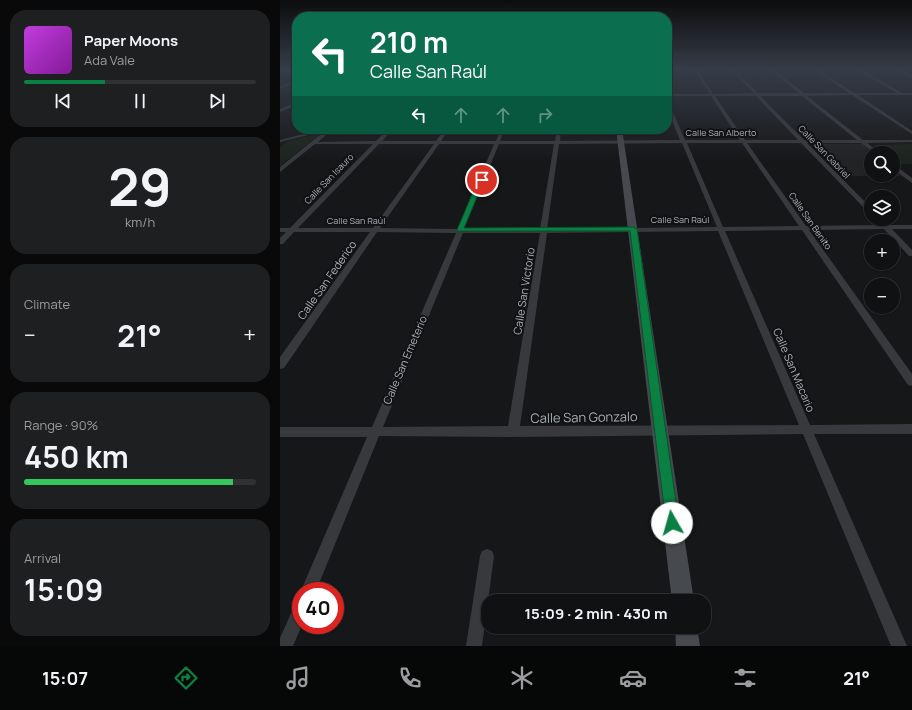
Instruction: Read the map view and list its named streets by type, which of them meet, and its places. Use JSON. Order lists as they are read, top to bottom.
{
  "streets": {
    "street": [
      "Calle San Alberto",
      "Calle San Gabriel",
      "Calle San Isauro",
      "Calle San Raúl",
      "Calle San Benito",
      "Calle San Federico",
      "Calle San Victorio",
      "Calle San Emeterio",
      "Calle San Macario",
      "Calle San Gonzalo"
    ]
  },
  "crossings": [
    ["Calle San Alberto", "Calle San Gabriel"],
    ["Calle San Alberto", "Calle San Isauro"],
    ["Calle San Alberto", "Calle San Benito"],
    ["Calle San Alberto", "Calle San Federico"],
    ["Calle San Alberto", "Calle San Victorio"],
    ["Calle San Alberto", "Calle San Emeterio"],
    ["Calle San Alberto", "Calle San Macario"],
    ["Calle San Isauro", "Calle San Raúl"],
    ["Calle San Raúl", "Calle San Benito"],
    ["Calle San Raúl", "Calle San Federico"],
    ["Calle San Raúl", "Calle San Victorio"],
    ["Calle San Raúl", "Calle San Emeterio"],
    ["Calle San Raúl", "Calle San Macario"],
    ["Calle San Victorio", "Calle San Gonzalo"],
    ["Calle San Emeterio", "Calle San Gonzalo"],
    ["Calle San Macario", "Calle San Gonzalo"]
  ],
  "page": {
    "turn": ["210 m", "Calle San Raúl"],
    "song": ["Paper Moons", "Ada Vale"],
    "tile": [
      ["29", "km/h"],
      "Climate",
      ["Range · 90%", "450 km"],
      ["Arrival", "15:09"]
    ],
    "map_buttons": ["+", "−"],
    "heat": ["−", "21°", "+"],
    "limit": "40",
    "trip": "15:09 · 2 min · 430 m",
    "tabs": ["15:07", "21°"]
  }
}
